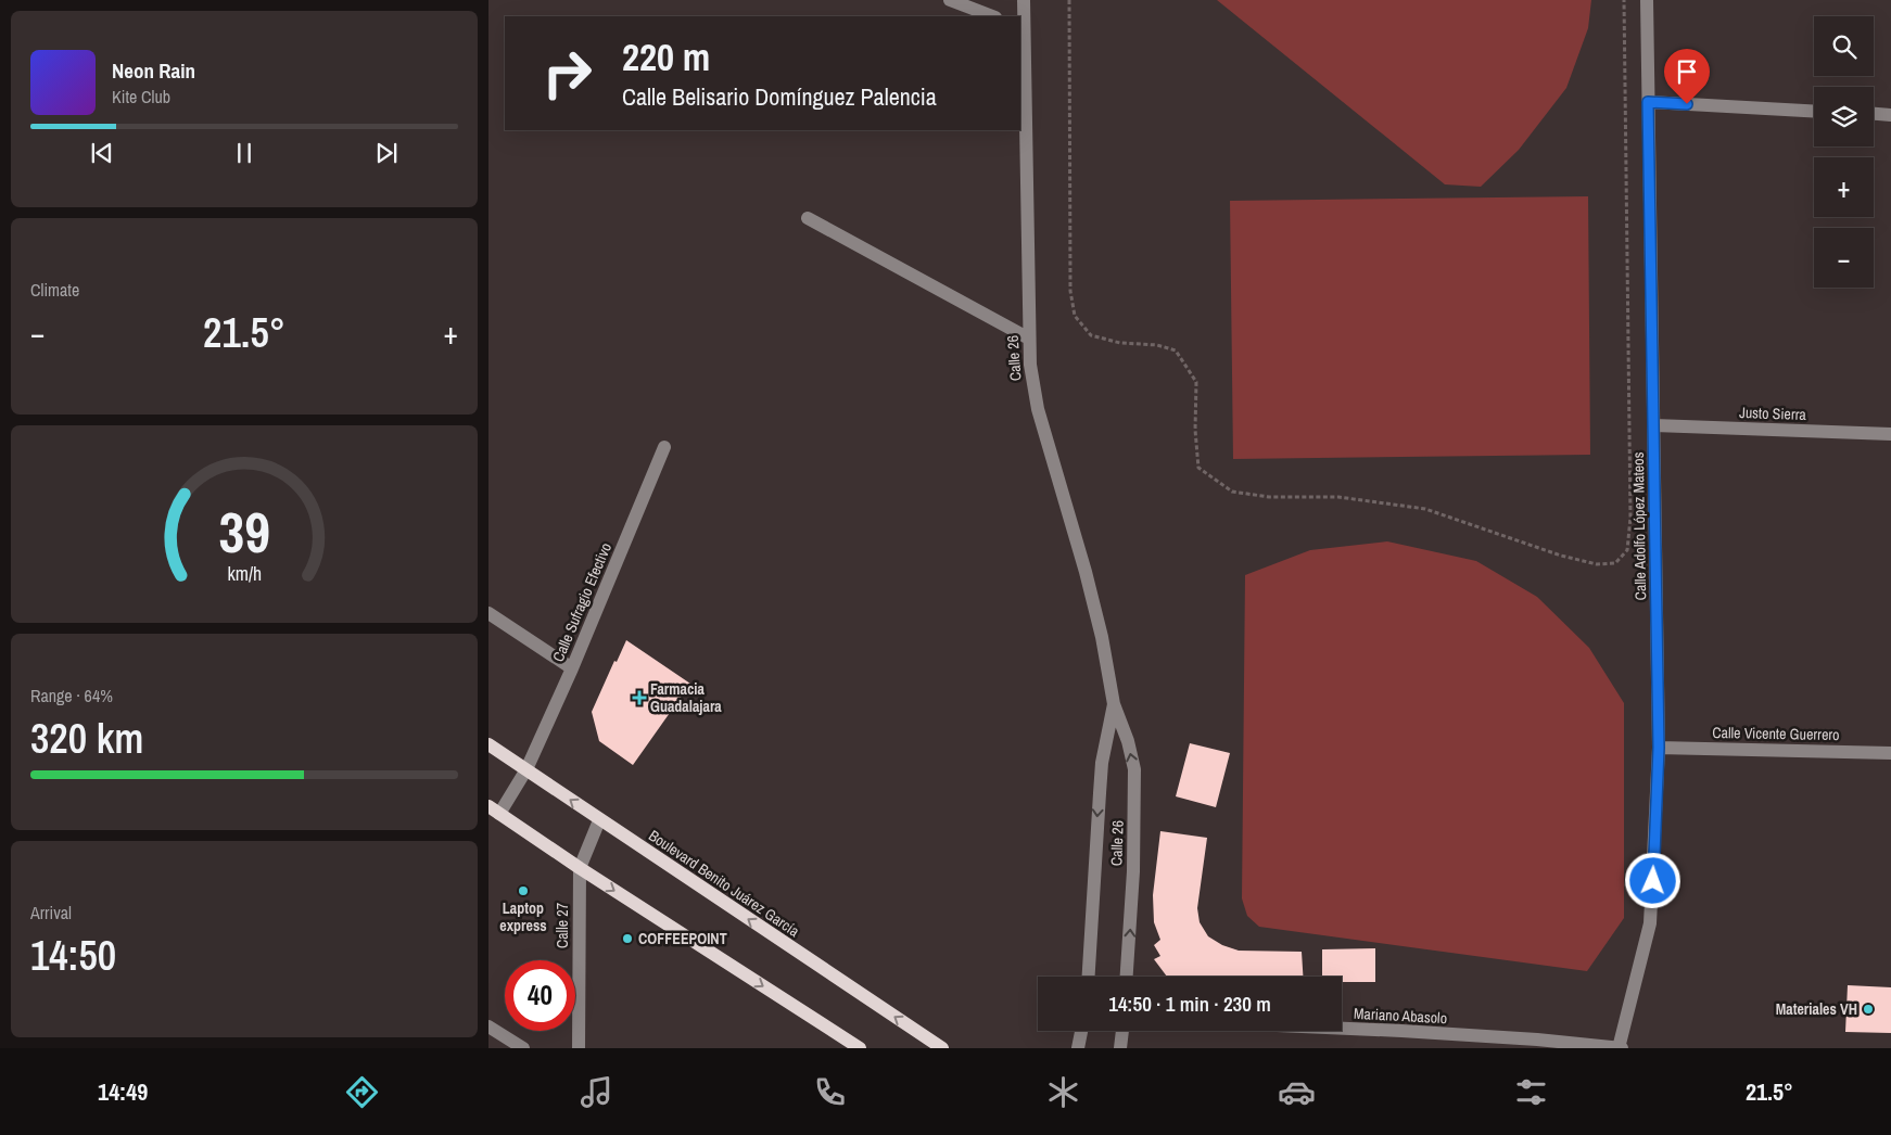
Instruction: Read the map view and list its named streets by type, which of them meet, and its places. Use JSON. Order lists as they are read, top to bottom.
{
  "streets": {
    "main road": ["Boulevard Benito Juárez García"],
    "street": [
      "Calle 26",
      "Justo Sierra",
      "Calle Adolfo López Mateos",
      "Calle Sufragio Efectivo",
      "Calle Vicente Guerrero",
      "Calle 27",
      "Mariano Abasolo"
    ]
  },
  "crossings": [
    ["Justo Sierra", "Calle Adolfo López Mateos"],
    ["Calle Adolfo López Mateos", "Calle Vicente Guerrero"],
    ["Calle Adolfo López Mateos", "Mariano Abasolo"],
    ["Calle Sufragio Efectivo", "Boulevard Benito Juárez García"]
  ],
  "places": {
    "health": ["Farmacia Guadalajara"],
    "other": ["Laptop express", "COFFEEPOINT", "Materiales VH"]
  },
  "page": {
    "map_buttons": ["+", "−"],
    "turn": ["220 m", "Calle Belisario Domínguez Palencia"],
    "song": ["Neon Rain", "Kite Club"],
    "tile": [
      "Climate",
      ["Range · 64%", "320 km"],
      ["Arrival", "14:50"]
    ],
    "heat": ["−", "21.5°", "+"],
    "limit": "40",
    "trip": "14:50 · 1 min · 230 m",
    "tabs": ["14:49", "21.5°"],
    "gauge": ["39", "km/h"]
  }
}
